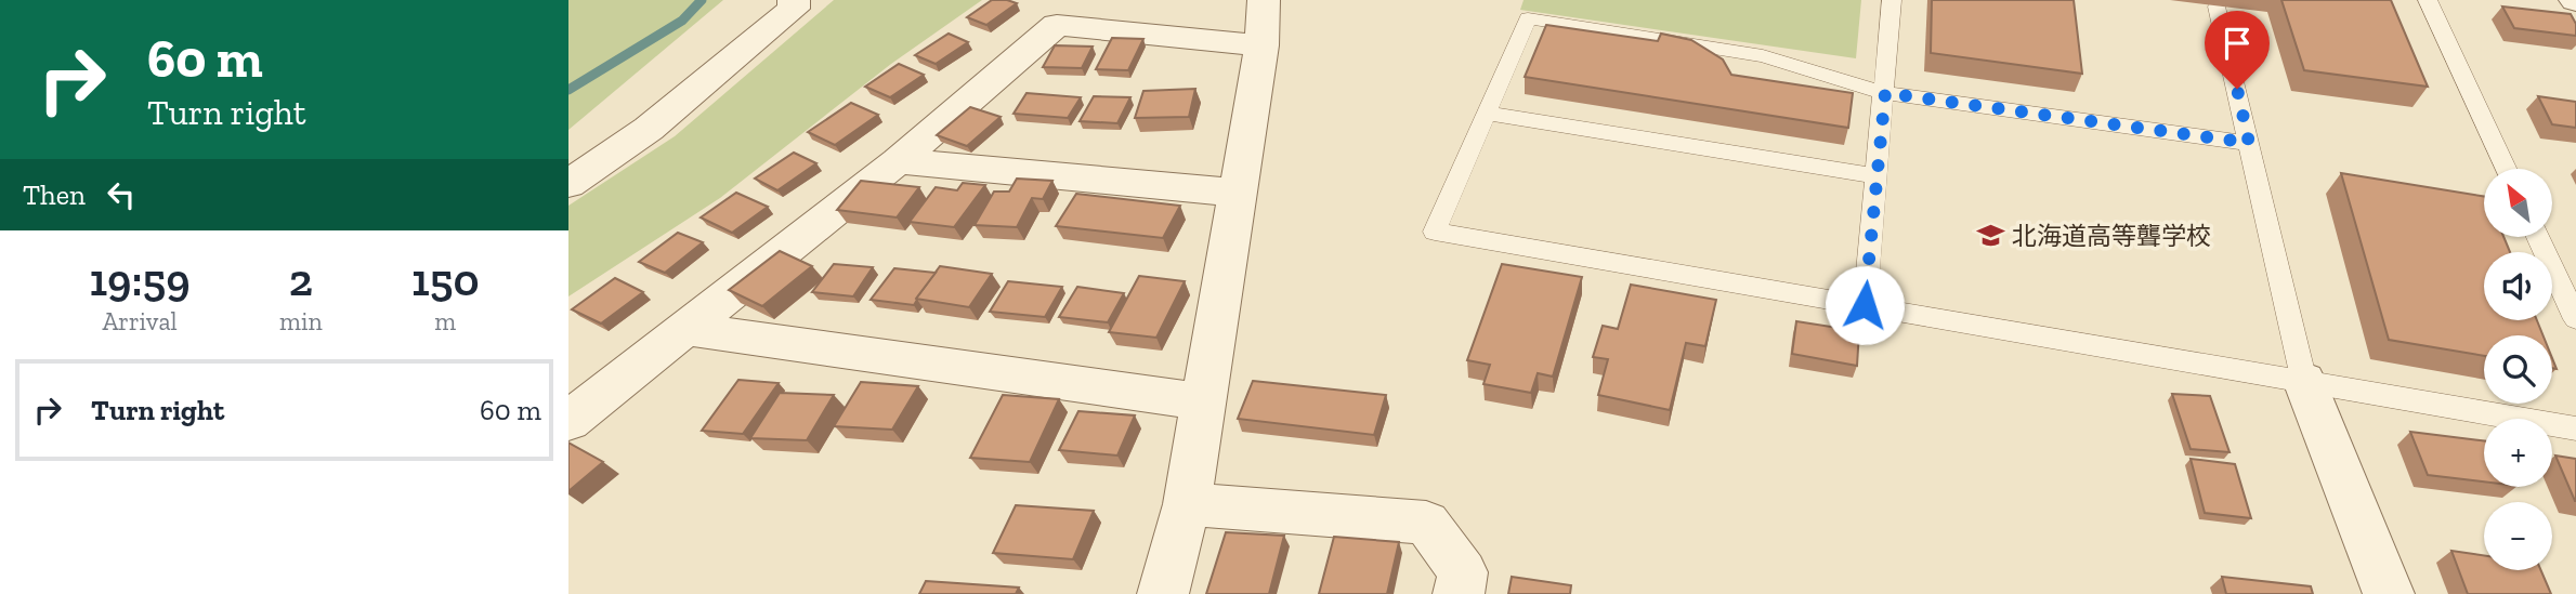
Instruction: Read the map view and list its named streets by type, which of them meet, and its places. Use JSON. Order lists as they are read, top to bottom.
{
  "places": {
    "school or university": ["北海道高等聾学校"]
  },
  "north": "top left",
  "page": {
    "turn": ["60 m", "Turn right"],
    "then": "Then",
    "map_buttons": ["+", "−"],
    "eta": [
      "19:59",
      "Arrival",
      "2",
      "min",
      "150",
      "m"
    ],
    "list": [
      {
        "name": "Turn right",
        "value": "60 m"
      }
    ]
  }
}
